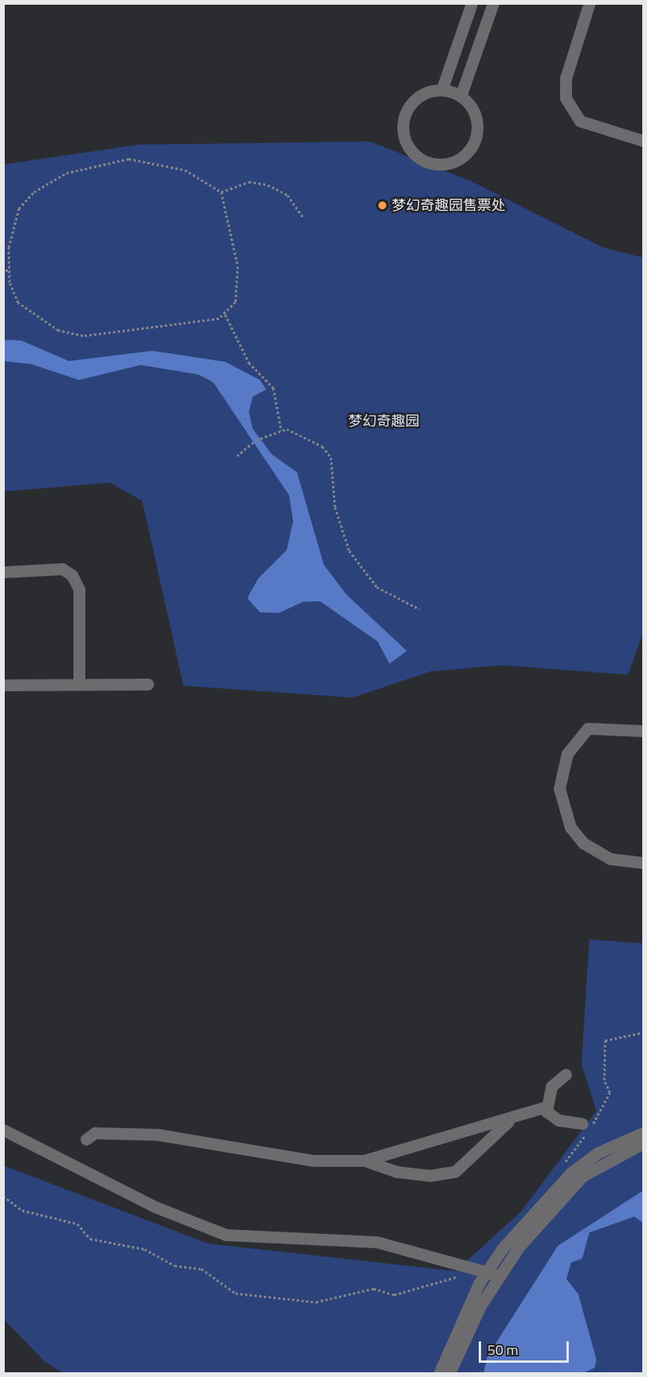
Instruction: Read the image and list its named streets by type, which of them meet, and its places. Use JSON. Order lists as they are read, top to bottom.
{
  "parks": ["梦幻奇趣园"],
  "places": ["梦幻奇趣园售票处"],
  "scale_bar": "50 m"
}
